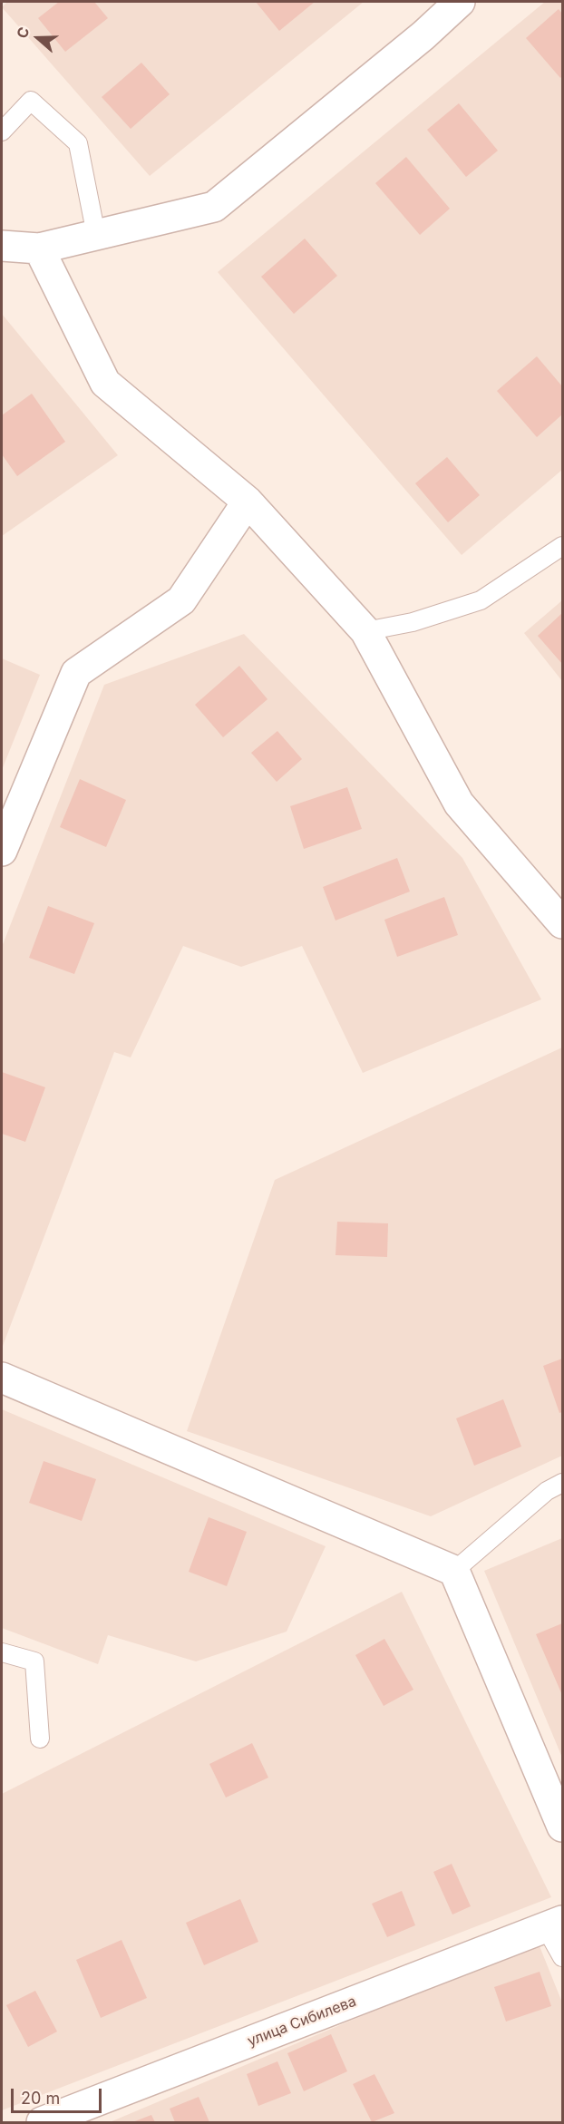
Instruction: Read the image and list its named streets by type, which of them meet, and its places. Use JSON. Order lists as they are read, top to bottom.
{
  "streets": {
    "street": ["улица Сибилева"]
  },
  "scale_bar": "20 m",
  "north": "left"
}
